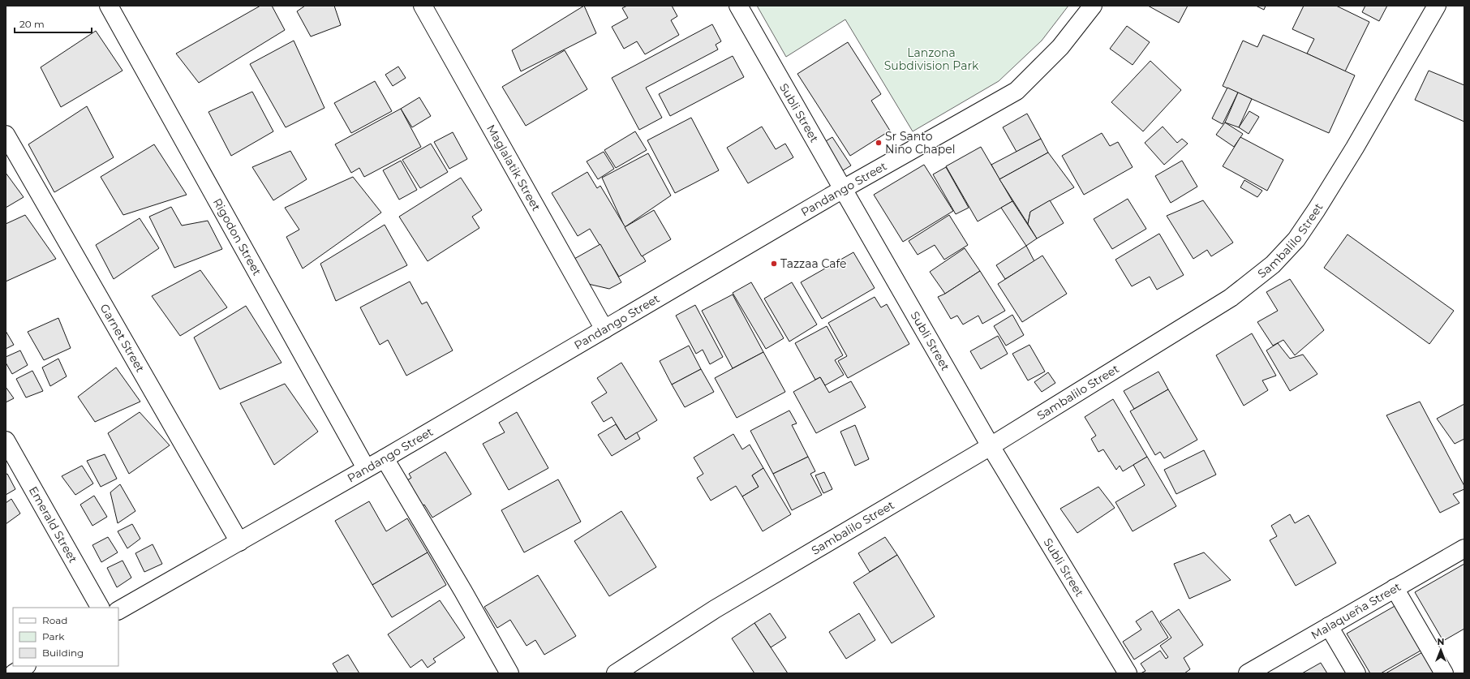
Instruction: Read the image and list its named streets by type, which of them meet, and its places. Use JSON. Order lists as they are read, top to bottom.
{
  "streets": {
    "street": [
      "Subli Street",
      "Maglalatik Street",
      "Pandango Street",
      "Rigodon Street",
      "Sambalilo Street",
      "Garnet Street",
      "Emerald Street",
      "Malaqueña Street"
    ]
  },
  "crossings": [
    ["Subli Street", "Pandango Street"],
    ["Subli Street", "Sambalilo Street"],
    ["Maglalatik Street", "Pandango Street"],
    ["Pandango Street", "Rigodon Street"],
    ["Pandango Street", "Garnet Street"]
  ],
  "parks": ["Lanzona Subdivision Park"],
  "places": ["Sr Santo Nino Chapel", "Tazzaa Cafe"],
  "legend": ["Road", "Park", "Building"],
  "scale_bar": "20 m",
  "north": "top"
}
